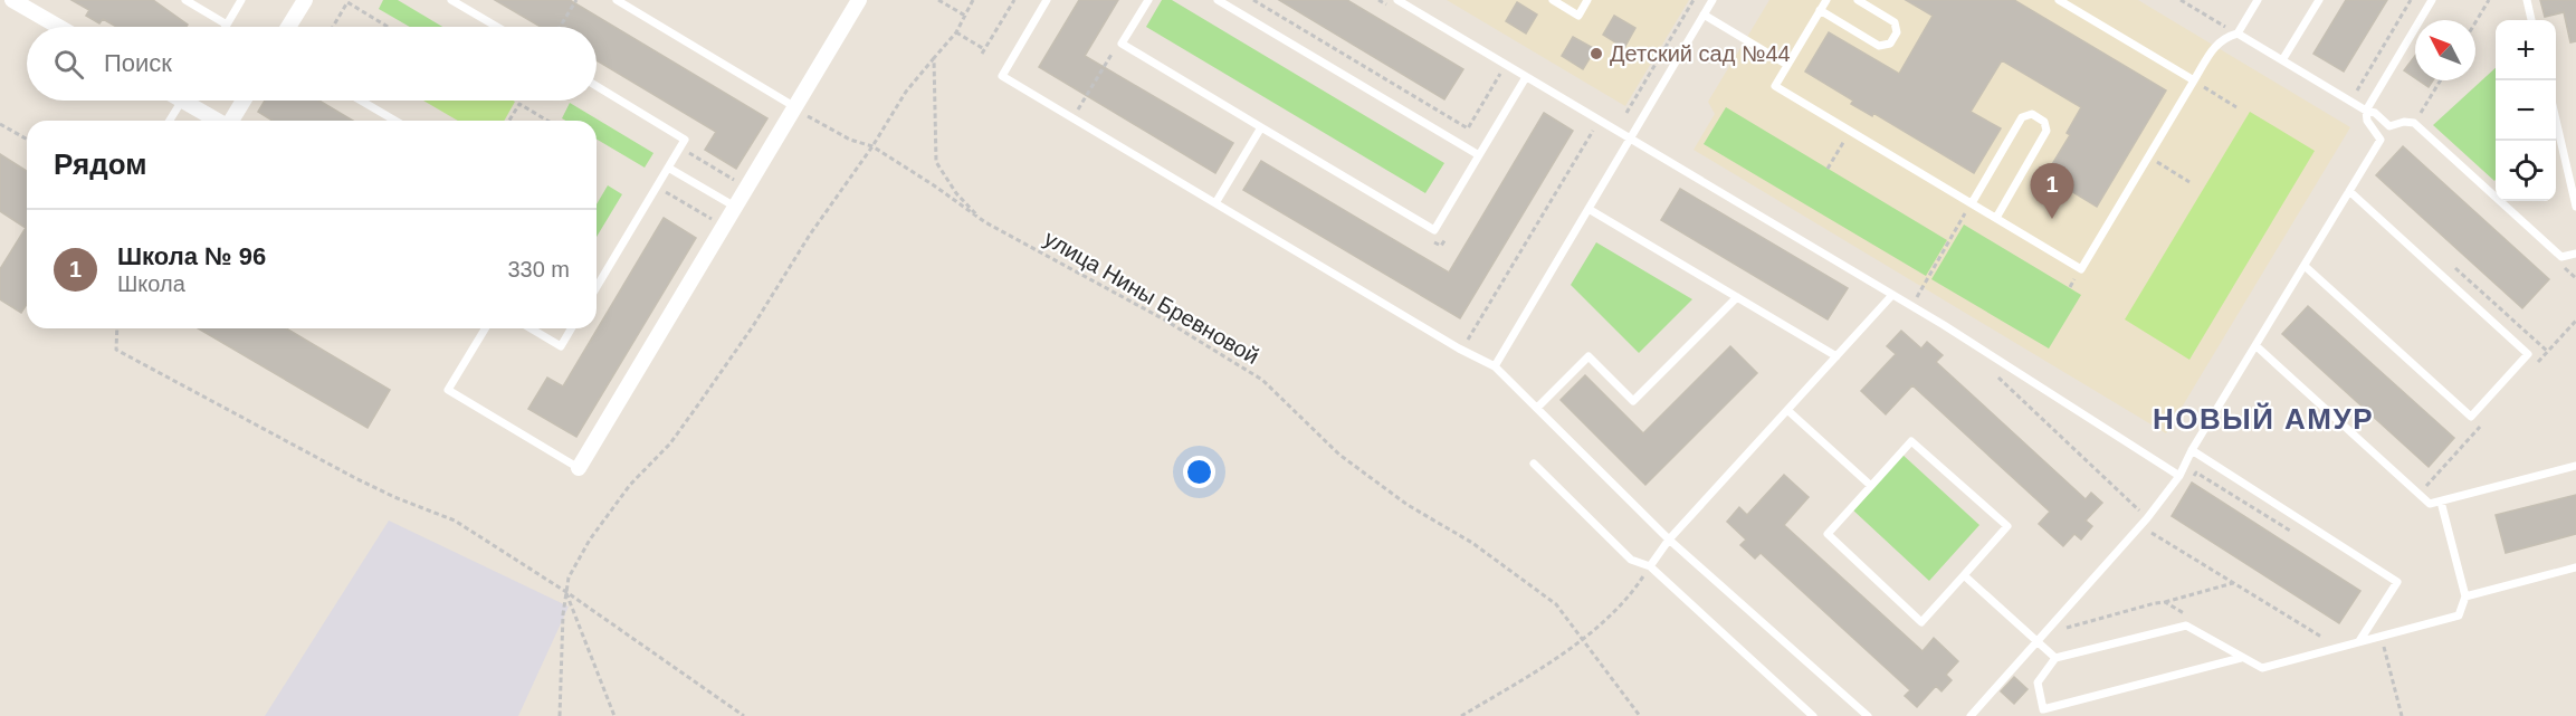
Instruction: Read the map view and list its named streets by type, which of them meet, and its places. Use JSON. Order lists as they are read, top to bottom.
{
  "streets": {
    "path": ["улица Нины Бревновой"]
  },
  "districts": ["НОВЫЙ АМУР"],
  "places": ["Детский сад №44"],
  "north": "top left",
  "page": {
    "map_buttons": ["+", "−"],
    "search": "Поиск",
    "heading": "Рядом",
    "pins": "1",
    "list": [
      {
        "mark": "1",
        "name": "Школа № 96",
        "note": "Школа",
        "value": "330 m"
      }
    ]
  }
}
